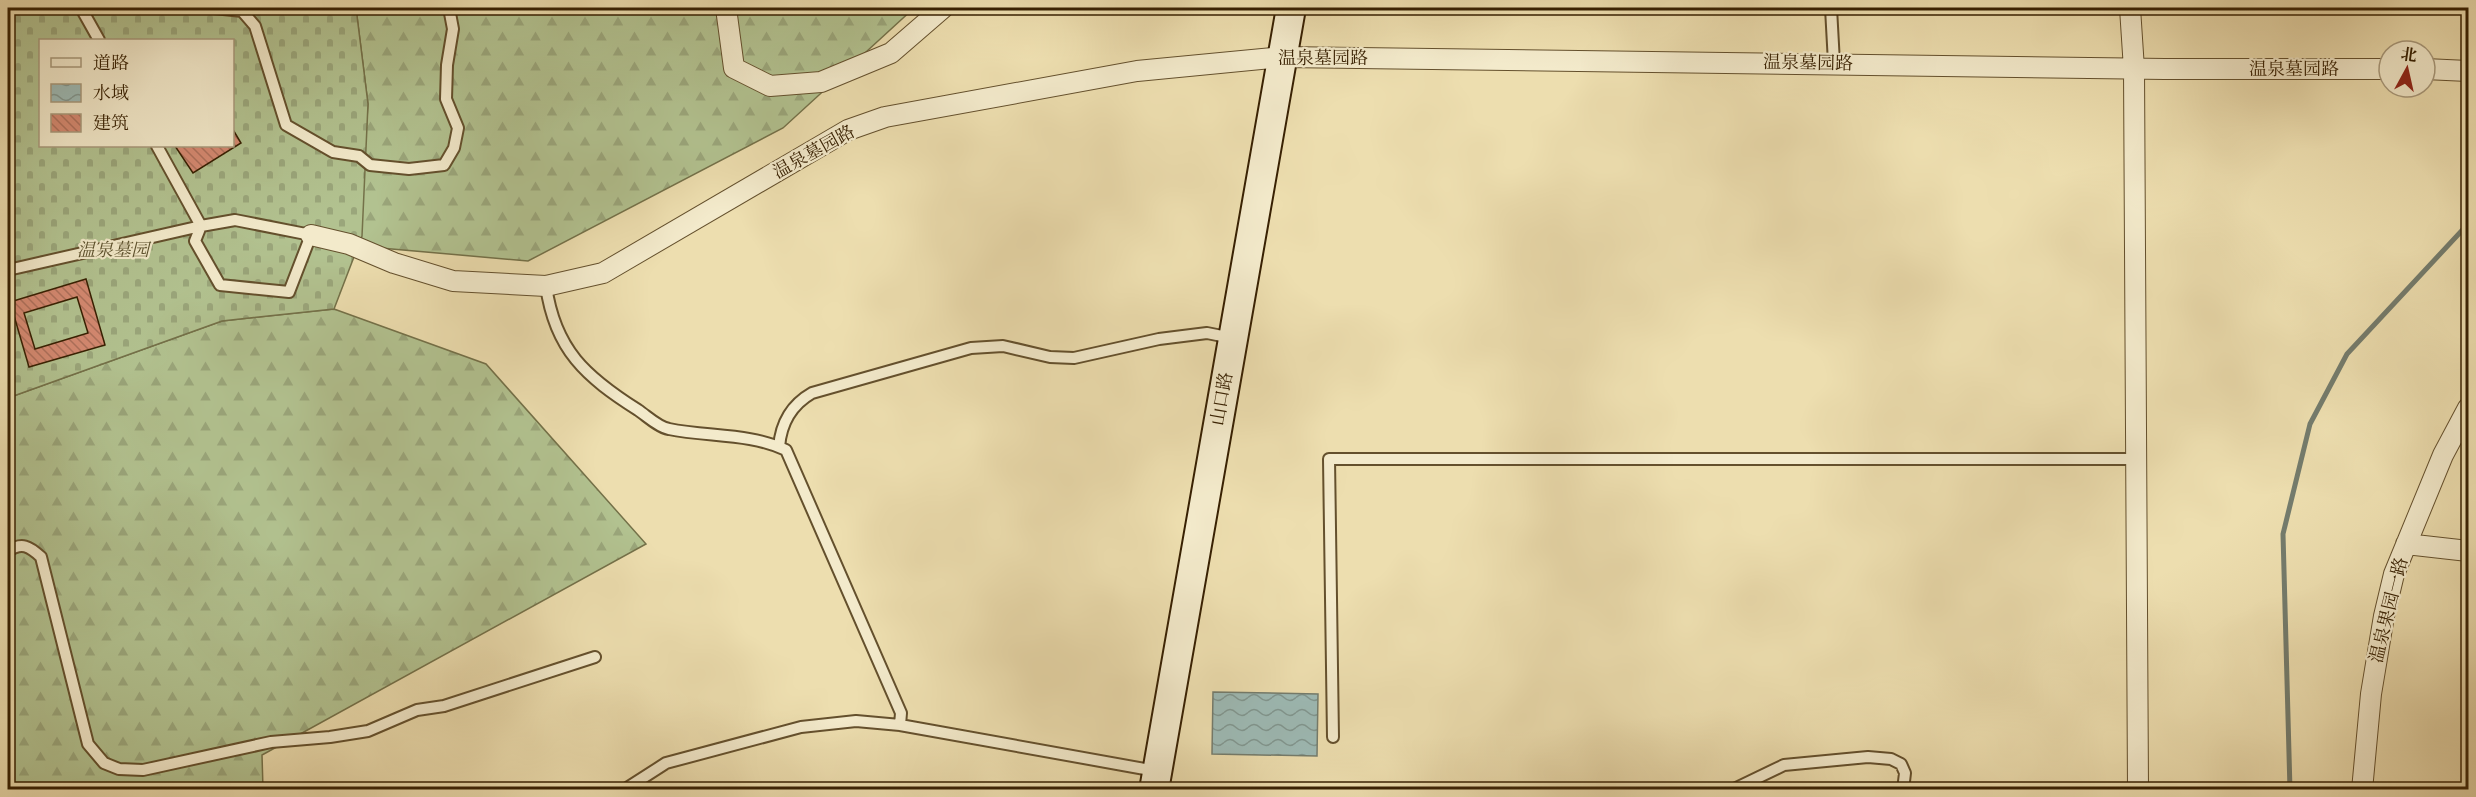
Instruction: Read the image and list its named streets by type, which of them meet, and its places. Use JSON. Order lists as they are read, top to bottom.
{
  "streets": {
    "street": ["温泉墓园路", "山口路", "温泉果园一路"]
  },
  "crossings": [
    ["温泉墓园路", "山口路"]
  ],
  "parks": ["温泉墓园"],
  "legend": ["道路", "水域", "建筑"],
  "north": "top"
}
